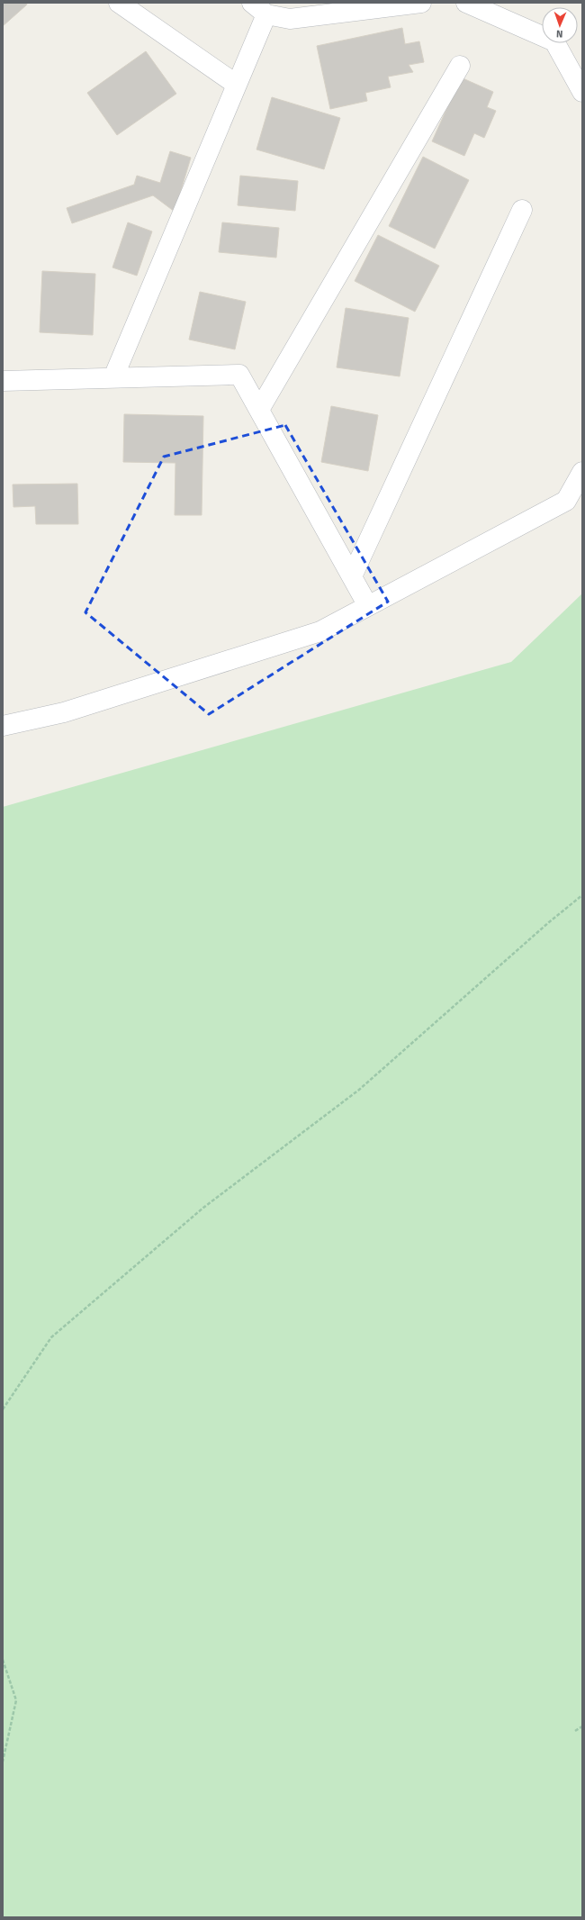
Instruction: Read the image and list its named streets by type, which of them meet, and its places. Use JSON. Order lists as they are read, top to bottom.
{
  "north": "bottom"
}
